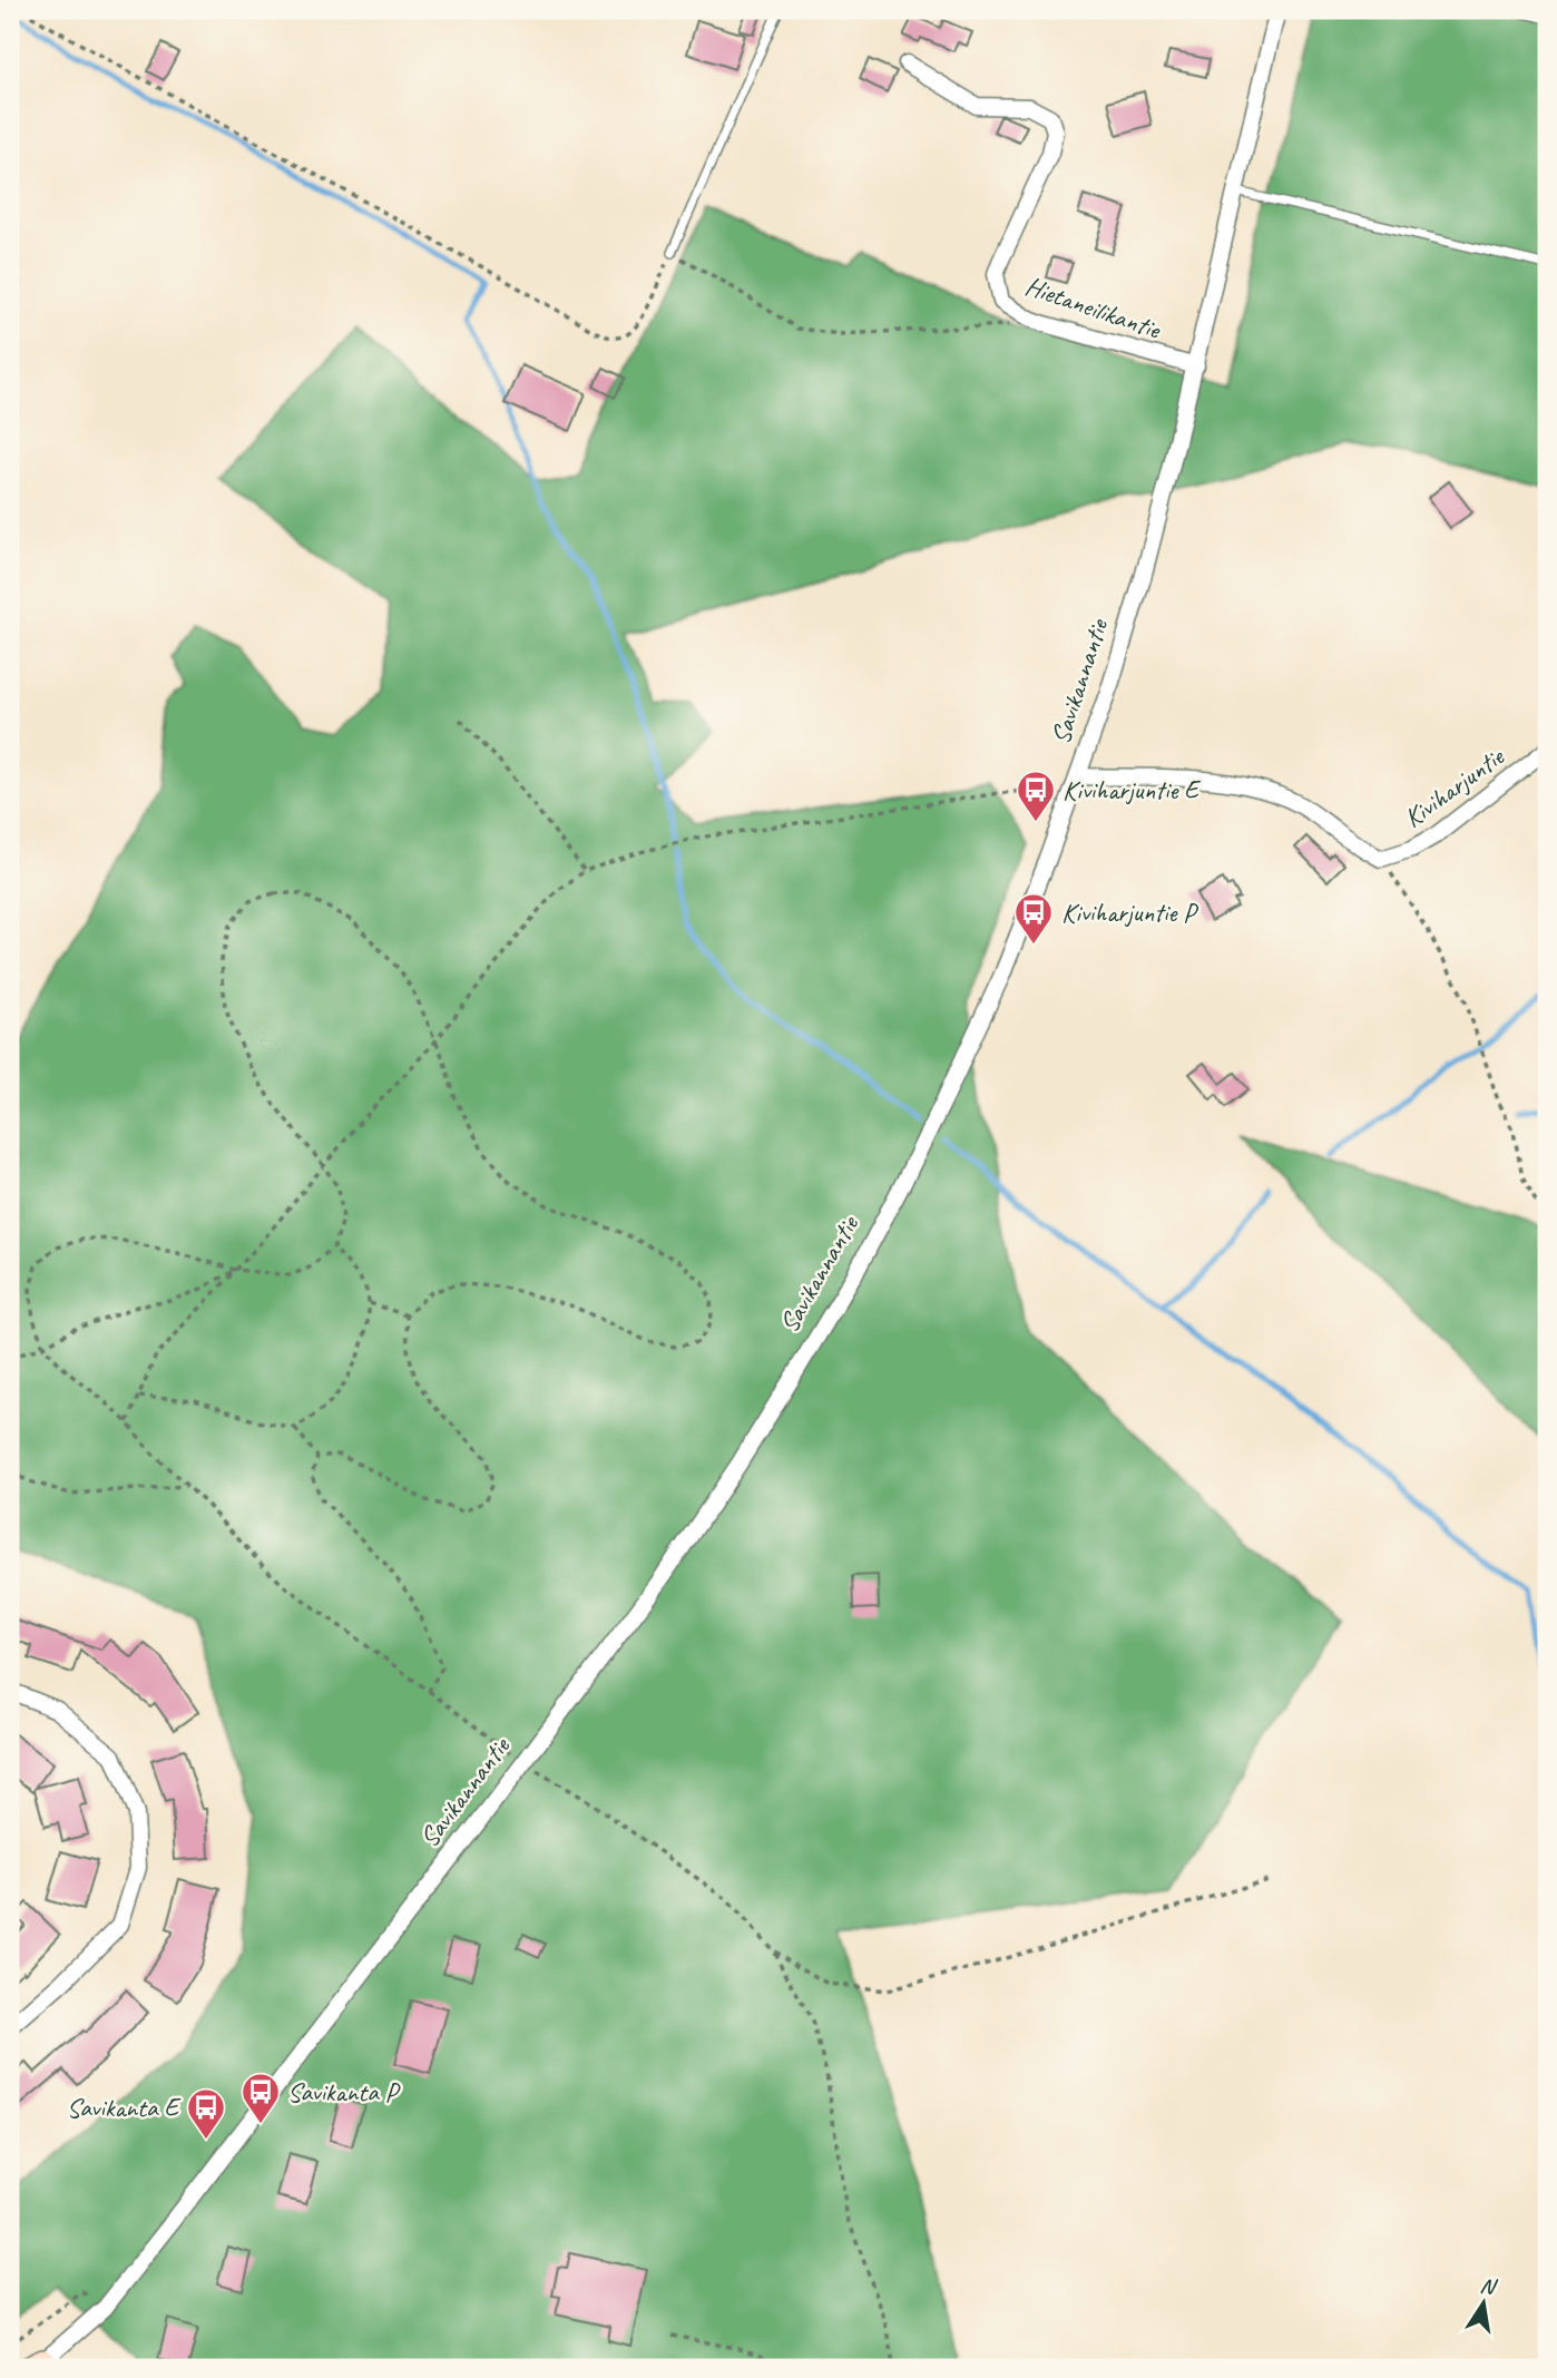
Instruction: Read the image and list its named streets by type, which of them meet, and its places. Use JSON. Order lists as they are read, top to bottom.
{
  "streets": {
    "street": ["Hietaneilikantie", "Savikannantie", "Kiviharjuntie"]
  },
  "crossings": [
    ["Hietaneilikantie", "Savikannantie"]
  ],
  "places": {
    "bus stop": [
      "Kiviharjuntie E",
      "Kiviharjuntie P",
      "Savikanta P",
      "Savikanta E"
    ]
  },
  "north": "top"
}
